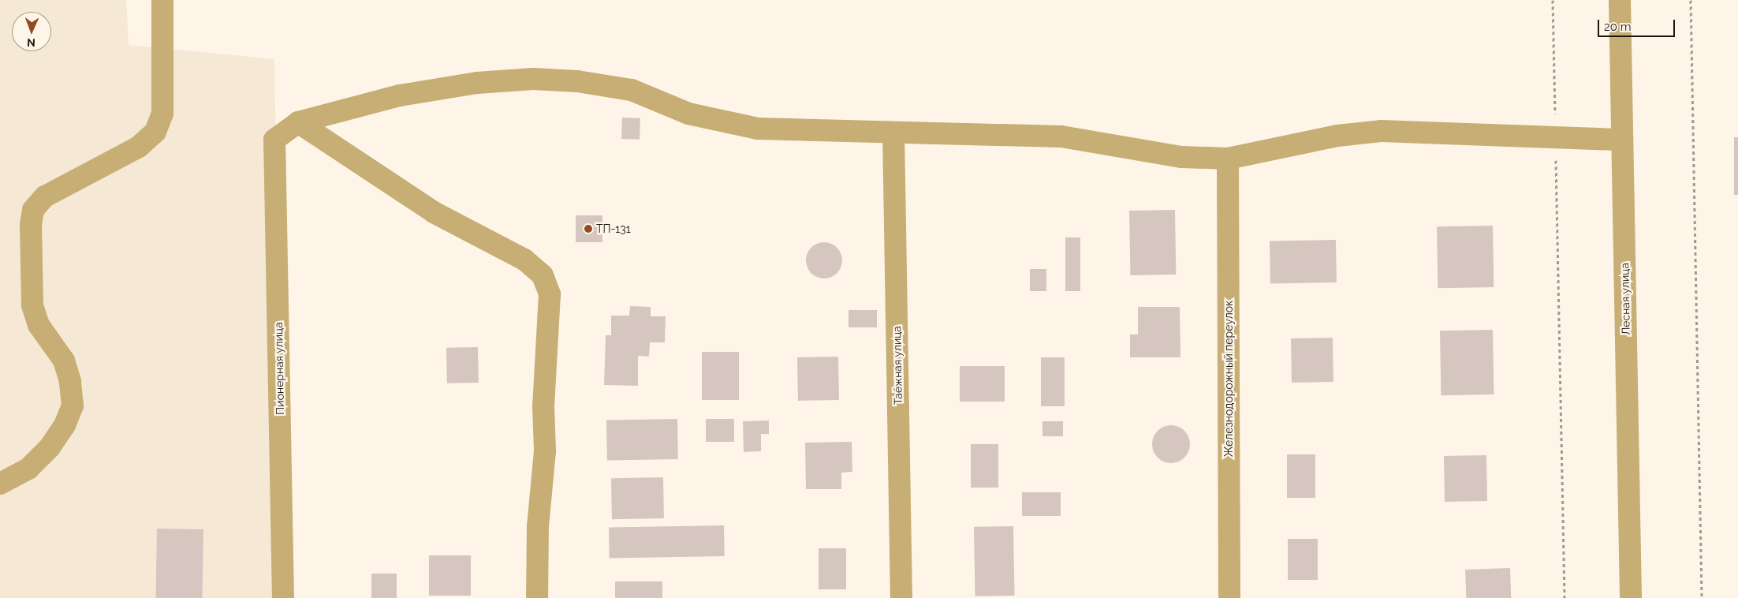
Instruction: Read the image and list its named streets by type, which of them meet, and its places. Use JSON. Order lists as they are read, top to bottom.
{
  "streets": {
    "street": [
      "Лесная улица",
      "Таёжная улица",
      "Пионерная улица",
      "Железнодорожный переулок"
    ]
  },
  "places": ["ТП-131"],
  "scale_bar": "20 m",
  "north": "bottom"
}
